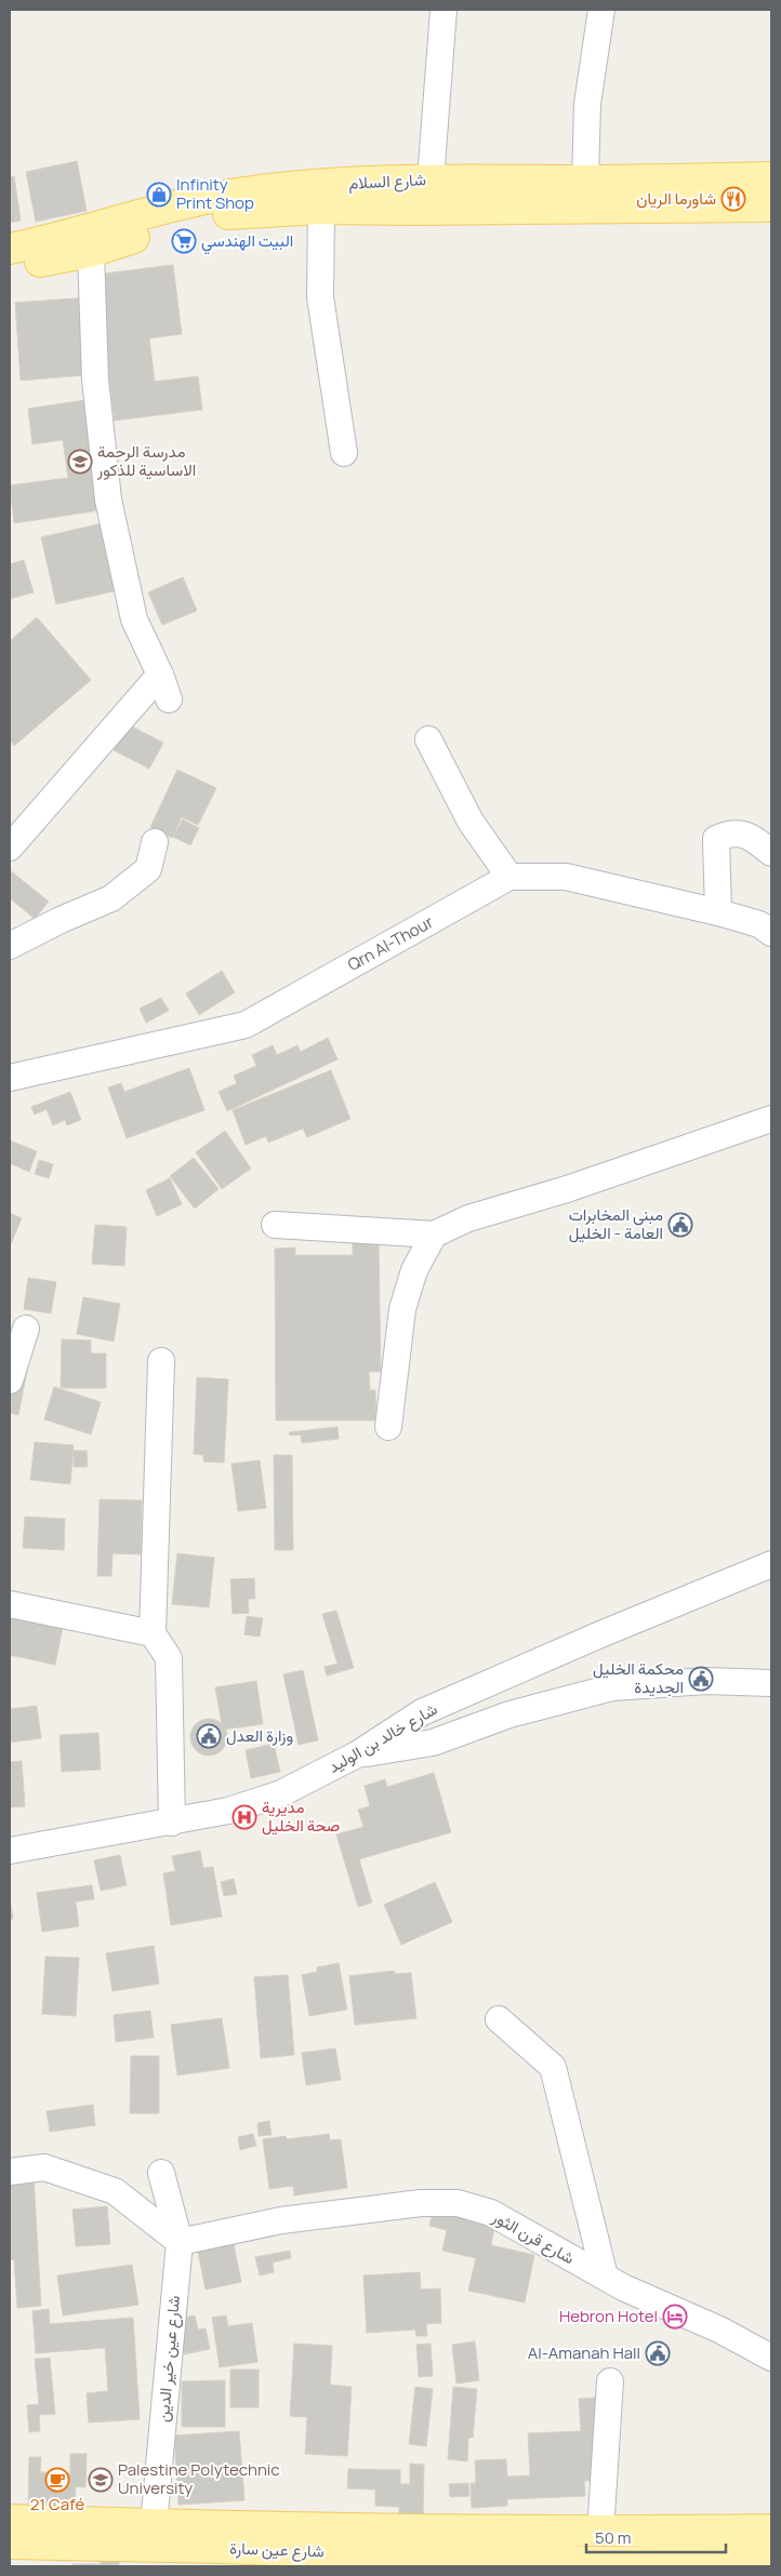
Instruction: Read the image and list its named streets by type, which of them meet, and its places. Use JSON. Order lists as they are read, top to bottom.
{
  "streets": {
    "main road": ["شارع السلام", "شارع عين سارة"],
    "street": [
      "Qrn Al-Thour",
      "شارع خالد بن الوليد",
      "شارع قرن الثور",
      "شارع عين خير الدين"
    ]
  },
  "crossings": [
    ["شارع قرن الثور", "شارع عين خير الدين"],
    ["شارع عين خير الدين", "شارع عين سارة"]
  ],
  "places": {
    "shop": ["Infinity Print Shop"],
    "restaurant": ["شاورما الريان"],
    "supermarket": ["البيت الهندسي"],
    "school or university": ["مدرسة الرحمة الاساسية للذكور", "Palestine Polytechnic University"],
    "public building": [
      "مبنى المخابرات العامة - الخليل",
      "محكمة الخليل الجديدة",
      "وزارة العدل",
      "Al-Amanah Hall"
    ],
    "hospital": ["مديرية صحة الخليل"],
    "hotel": ["Hebron Hotel"],
    "cafe": ["21 Café"]
  },
  "scale_bar": "50 m"
}
